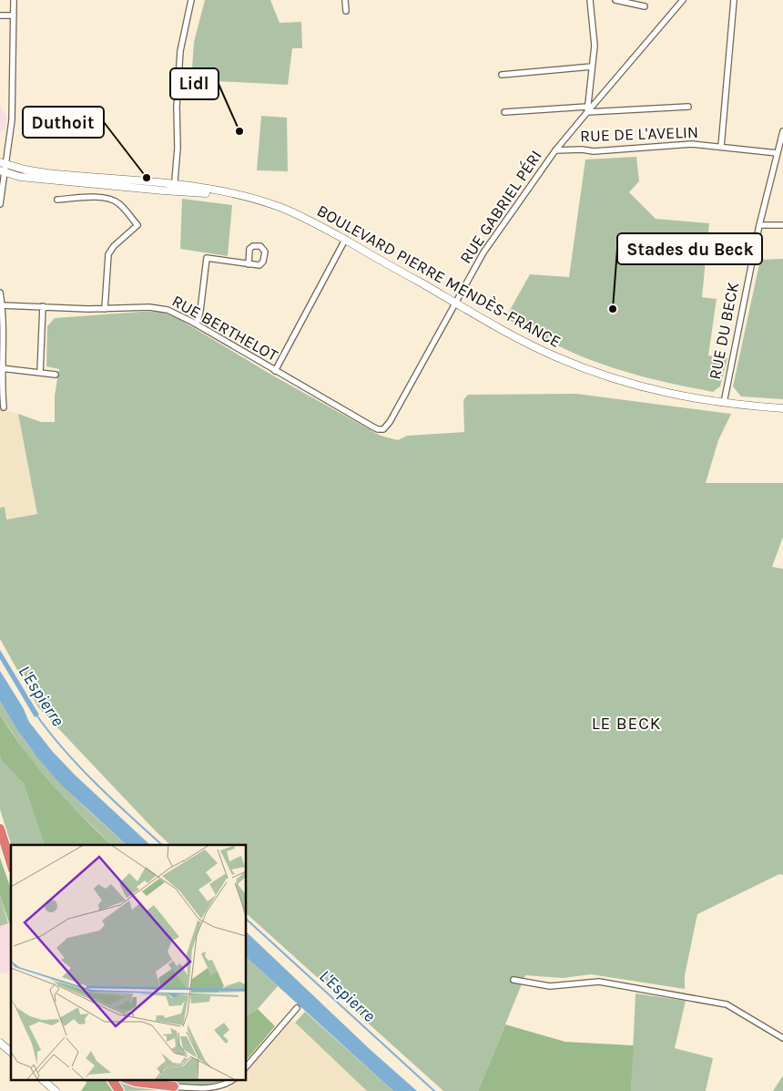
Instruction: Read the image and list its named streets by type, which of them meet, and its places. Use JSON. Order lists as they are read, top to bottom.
{
  "streets": {
    "street": [
      "RUE DE L'AVELIN",
      "RUE GABRIEL PÉRI",
      "BOULEVARD PIERRE MENDÈS-FRANCE",
      "RUE BERTHELOT",
      "RUE DU BECK"
    ]
  },
  "crossings": [
    ["RUE DE L'AVELIN", "RUE GABRIEL PÉRI"],
    ["RUE DE L'AVELIN", "RUE DU BECK"],
    ["RUE GABRIEL PÉRI", "BOULEVARD PIERRE MENDÈS-FRANCE"],
    ["RUE GABRIEL PÉRI", "RUE BERTHELOT"],
    ["BOULEVARD PIERRE MENDÈS-FRANCE", "RUE DU BECK"]
  ],
  "districts": ["LE BECK"],
  "water": ["L'Espierre"],
  "places": ["Lidl", "Duthoit", "Stades du Beck"]
}
